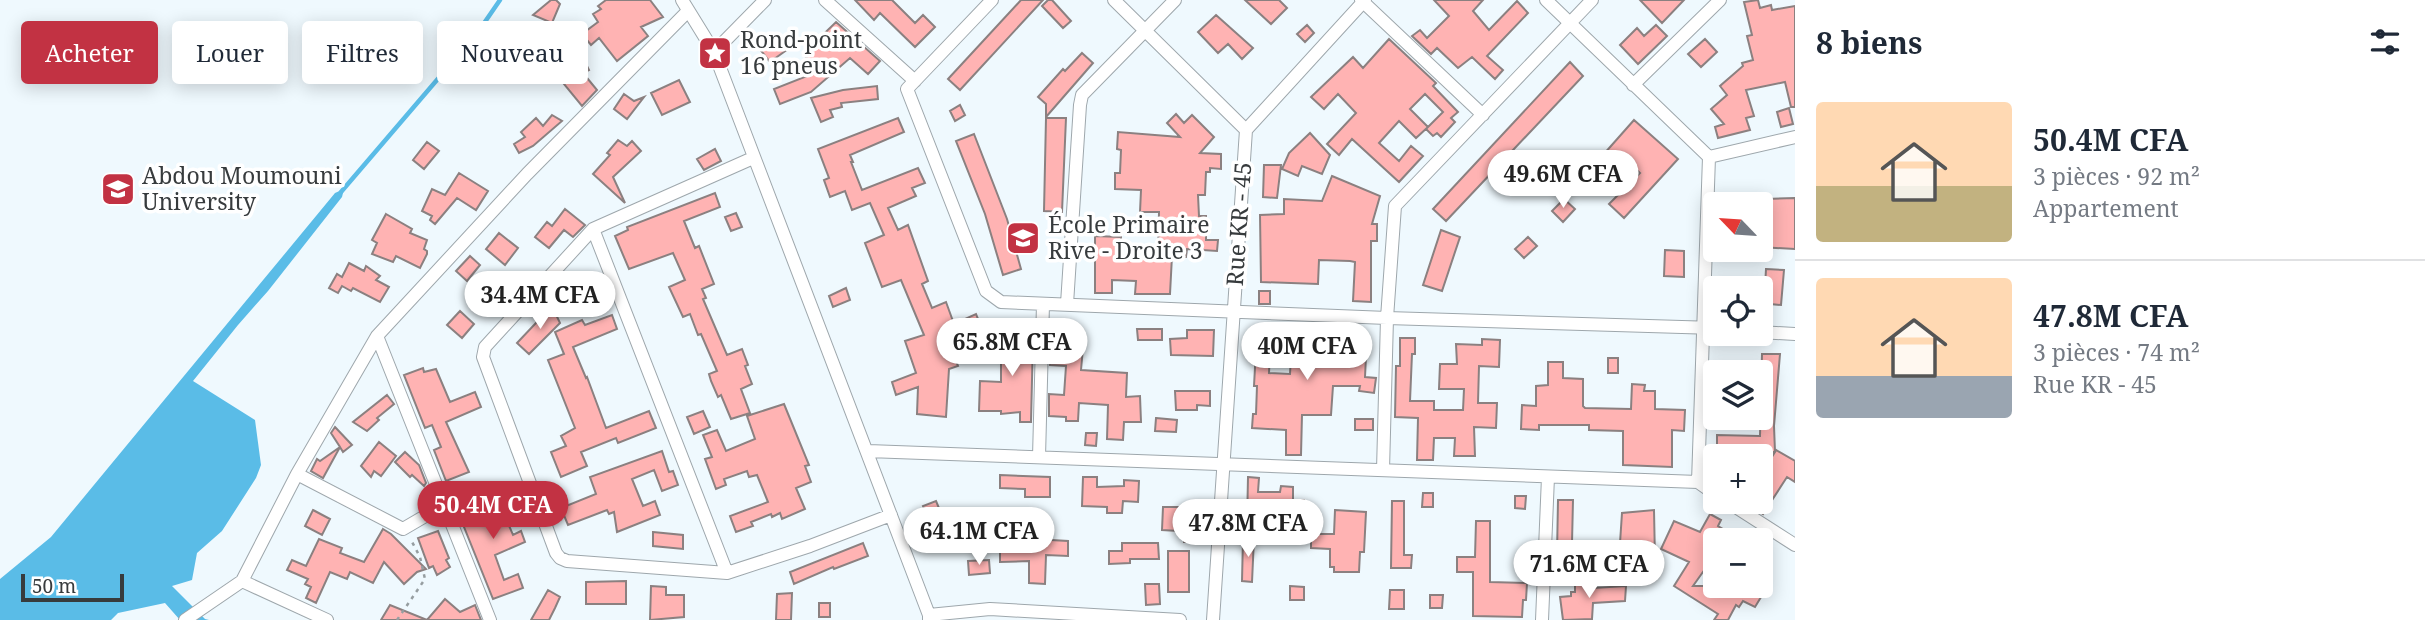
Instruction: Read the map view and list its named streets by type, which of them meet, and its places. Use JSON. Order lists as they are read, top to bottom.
{
  "streets": {
    "street": ["Rue KR - 45"]
  },
  "places": {
    "place": ["Rond-point 16 pneus"],
    "school or university": ["Abdou Moumouni University", "École Primaire Rive - Droite 3"]
  },
  "scale_bar": "50 m",
  "north": "top left",
  "page": {
    "heading": "8 biens",
    "chip": [
      "Acheter",
      "Louer",
      "Filtres",
      "Nouveau"
    ],
    "list": [
      {
        "name": "50.4M CFA",
        "note": "3 pièces · 92 m² · Appartement"
      },
      {
        "name": "47.8M CFA",
        "note": "3 pièces · 74 m² · Rue KR - 45"
      }
    ],
    "price": [
      "49.6M CFA",
      "34.4M CFA",
      "65.8M CFA",
      "40M CFA",
      "50.4M CFA",
      "47.8M CFA",
      "64.1M CFA",
      "71.6M CFA"
    ],
    "map_buttons": ["+", "−"],
    "scale": "50 m"
  }
}
